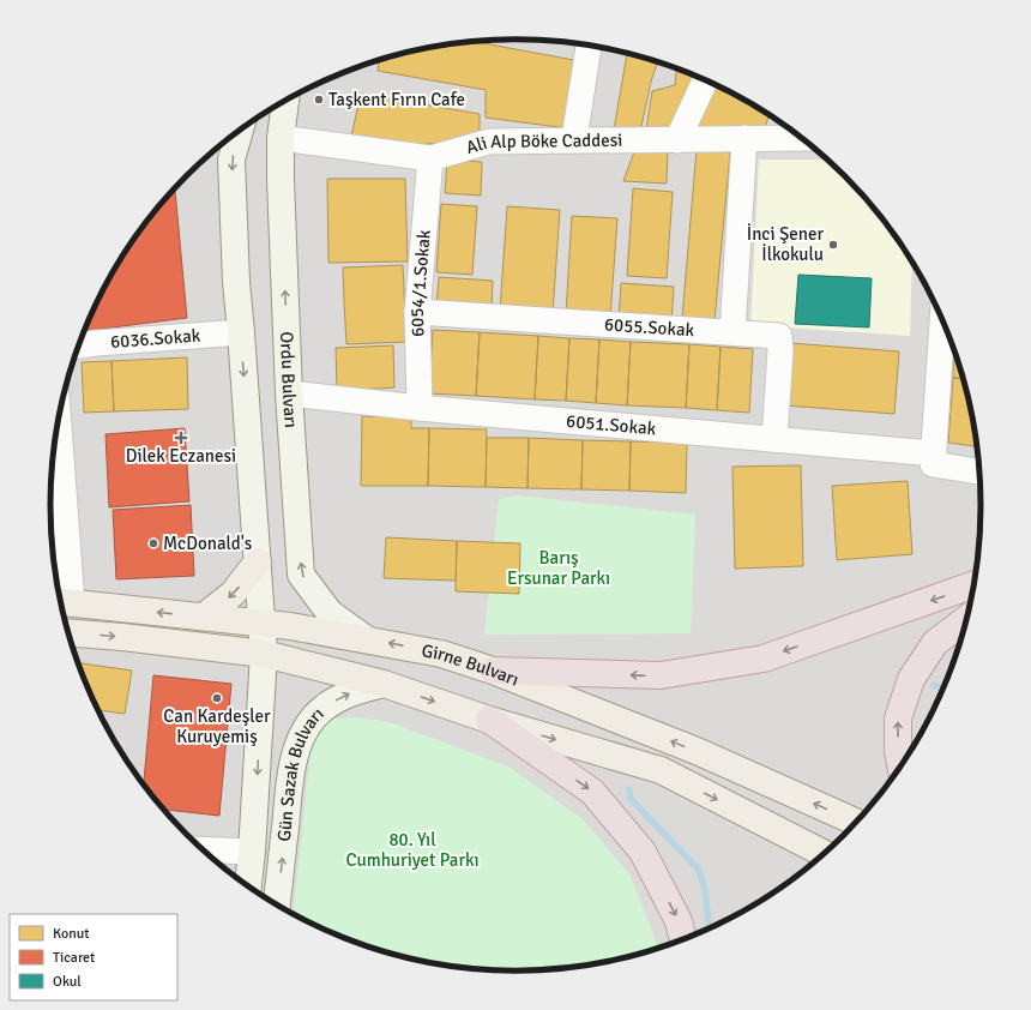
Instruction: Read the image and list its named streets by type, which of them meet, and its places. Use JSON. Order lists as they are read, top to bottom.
{
  "streets": {
    "main road": ["Ordu Bulvarı", "Girne Bulvarı", "Gün Sazak Bulvarı"],
    "street": [
      "Ali Alp Böke Caddesi",
      "6054/1.Sokak",
      "6055.Sokak",
      "6036.Sokak",
      "6051.Sokak"
    ]
  },
  "crossings": [
    ["Ali Alp Böke Caddesi", "6054/1.Sokak"],
    ["Ali Alp Böke Caddesi", "Ordu Bulvarı"],
    ["6054/1.Sokak", "6055.Sokak"],
    ["6054/1.Sokak", "6051.Sokak"],
    ["6055.Sokak", "6051.Sokak"],
    ["Ordu Bulvarı", "6051.Sokak"],
    ["Ordu Bulvarı", "Girne Bulvarı"]
  ],
  "parks": ["Barış Ersunar Parkı", "80. Yıl Cumhuriyet Parkı"],
  "places": {
    "other": [
      "Taşkent Fırın Cafe",
      "İnci Şener İlkokulu",
      "McDonald's",
      "Can Kardeşler Kuruyemiş"
    ],
    "health": ["Dilek Eczanesi"]
  },
  "legend": ["Konut", "Ticaret", "Okul"]
}
